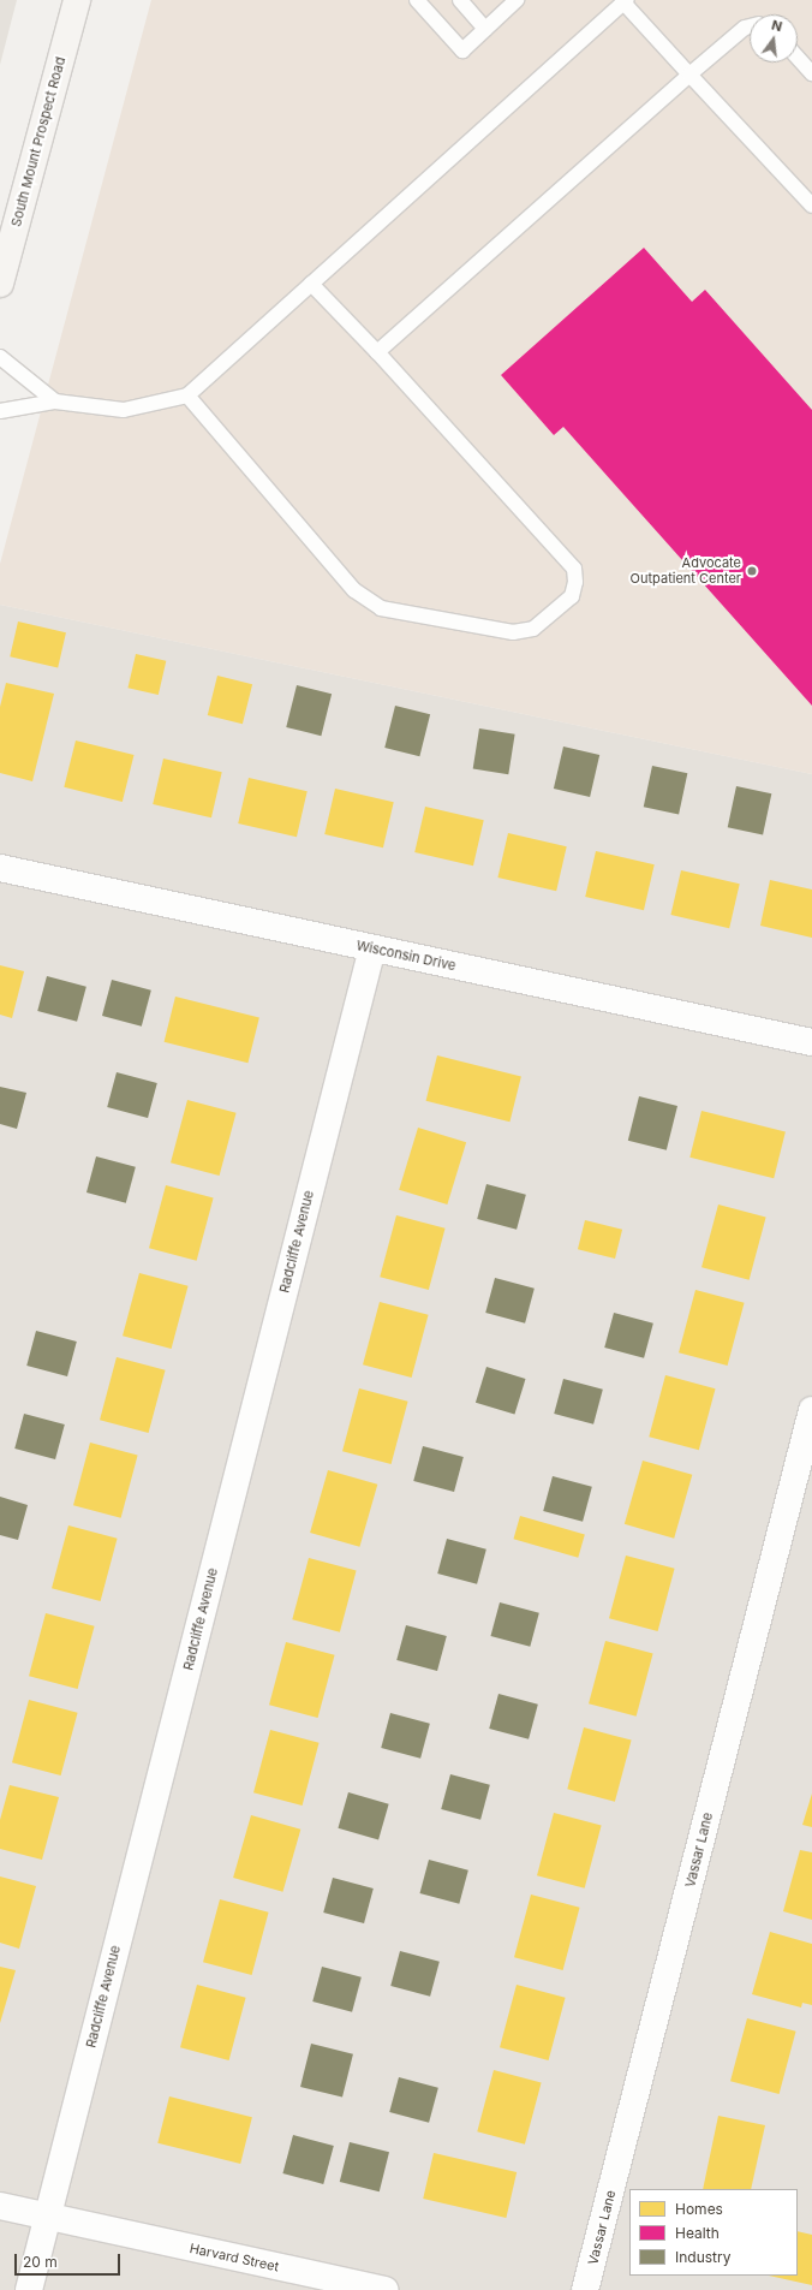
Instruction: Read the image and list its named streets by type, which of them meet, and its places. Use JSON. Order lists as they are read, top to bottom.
{
  "streets": {
    "main road": ["South Mount Prospect Road"],
    "street": [
      "Wisconsin Drive",
      "Radcliffe Avenue",
      "Vassar Lane",
      "Harvard Street"
    ]
  },
  "crossings": [
    ["Wisconsin Drive", "Radcliffe Avenue"],
    ["Radcliffe Avenue", "Harvard Street"]
  ],
  "places": ["Advocate Outpatient Center"],
  "legend": ["Homes", "Health", "Industry"],
  "scale_bar": "20 m",
  "north": "top"
}
